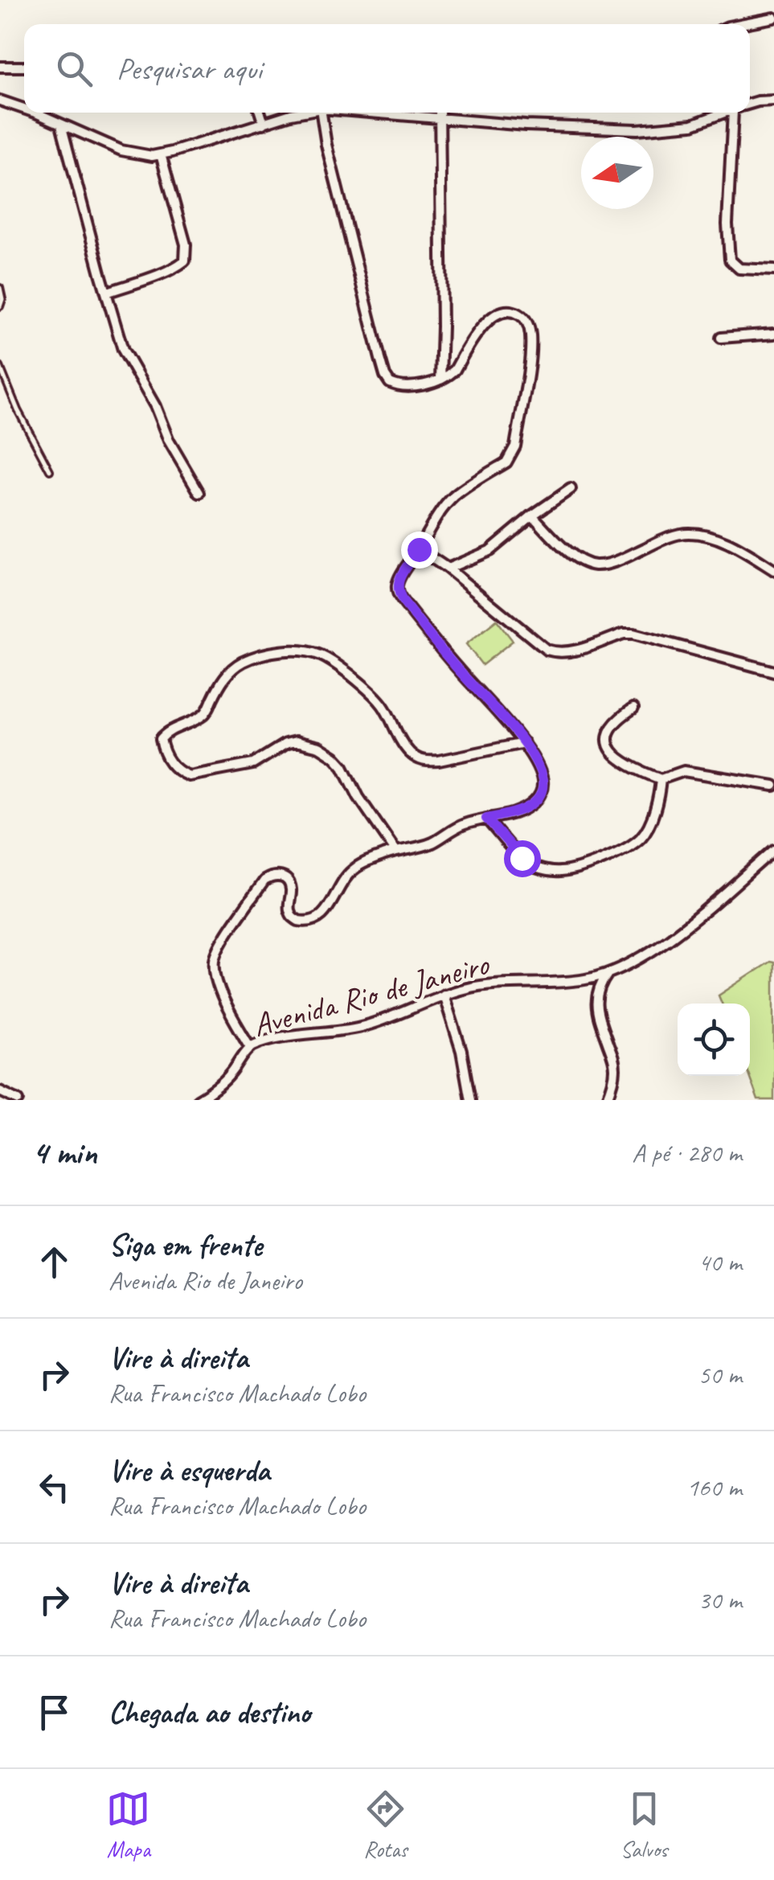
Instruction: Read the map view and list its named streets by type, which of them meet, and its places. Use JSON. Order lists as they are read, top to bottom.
{
  "streets": {
    "street": ["Avenida Rio de Janeiro"]
  },
  "north": "left",
  "page": {
    "search": "Pesquisar aqui",
    "heading": ["4 min", "A pé · 280 m"],
    "list": [
      ["Siga em frente", "Avenida Rio de Janeiro", "40 m"],
      ["Vire à direita", "Rua Francisco Machado Lobo", "50 m"],
      ["Vire à esquerda", "Rua Francisco Machado Lobo", "160 m"],
      ["Vire à direita", "Rua Francisco Machado Lobo", "30 m"],
      "Chegada ao destino"
    ],
    "nav": ["Mapa", "Rotas", "Salvos"]
  }
}
